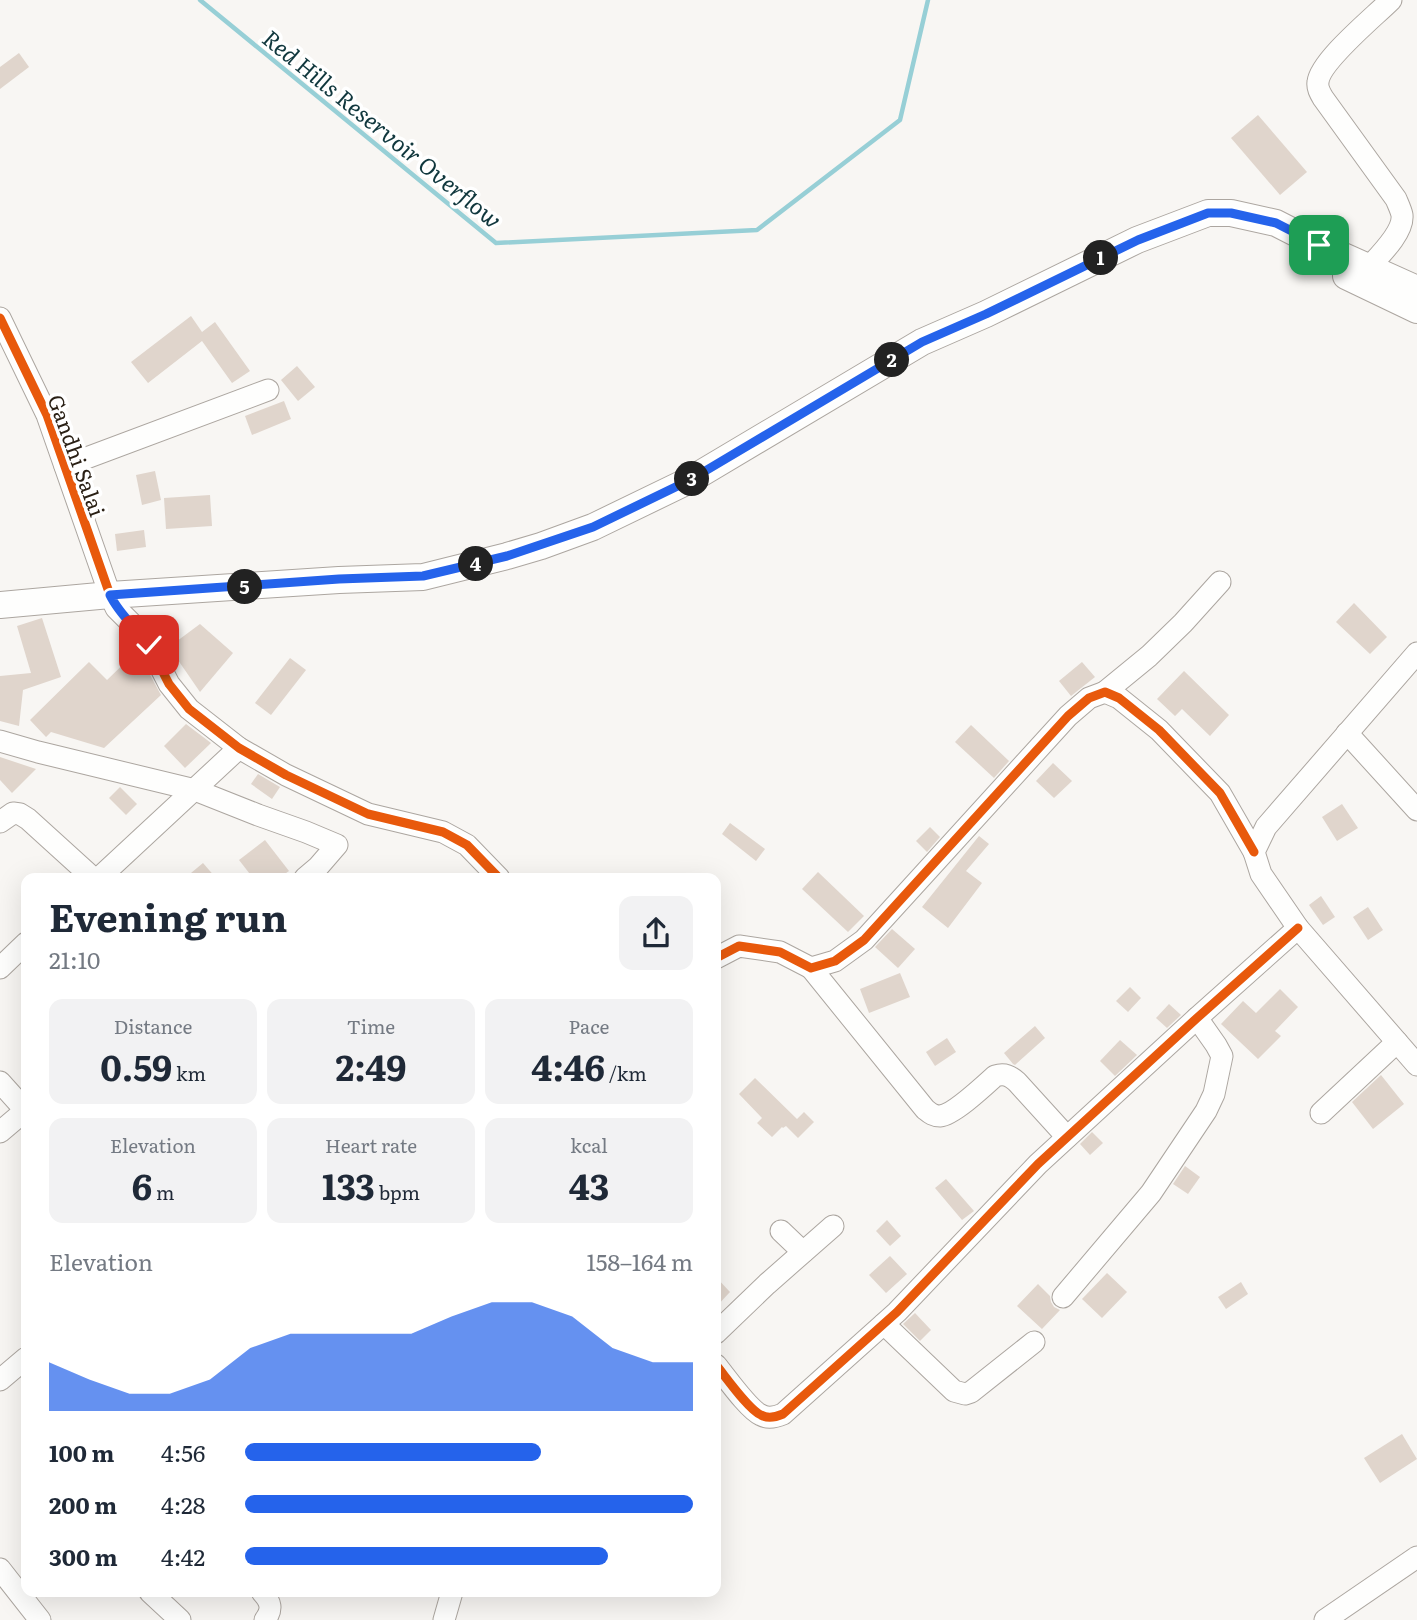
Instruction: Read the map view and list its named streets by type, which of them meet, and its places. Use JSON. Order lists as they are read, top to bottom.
{
  "streets": {
    "street": ["Gandhi Salai"]
  },
  "water": ["Red Hills Reservoir Overflow"],
  "page": {
    "pins": [
      "1",
      "2",
      "3",
      "4",
      "5"
    ],
    "heading": ["Evening run", "21:10"],
    "stats": [
      ["Distance", "0.59 km"],
      ["Time", "2:49"],
      ["Pace", "4:46 /km"],
      ["Elevation", "6 m"],
      ["Heart rate", "133 bpm"],
      ["kcal", "43"]
    ],
    "chart": ["Elevation", "158–164 m"],
    "list": [
      {
        "name": "100 m",
        "note": "4:56"
      },
      {
        "name": "200 m",
        "note": "4:28"
      },
      {
        "name": "300 m",
        "note": "4:42"
      }
    ]
  }
}
